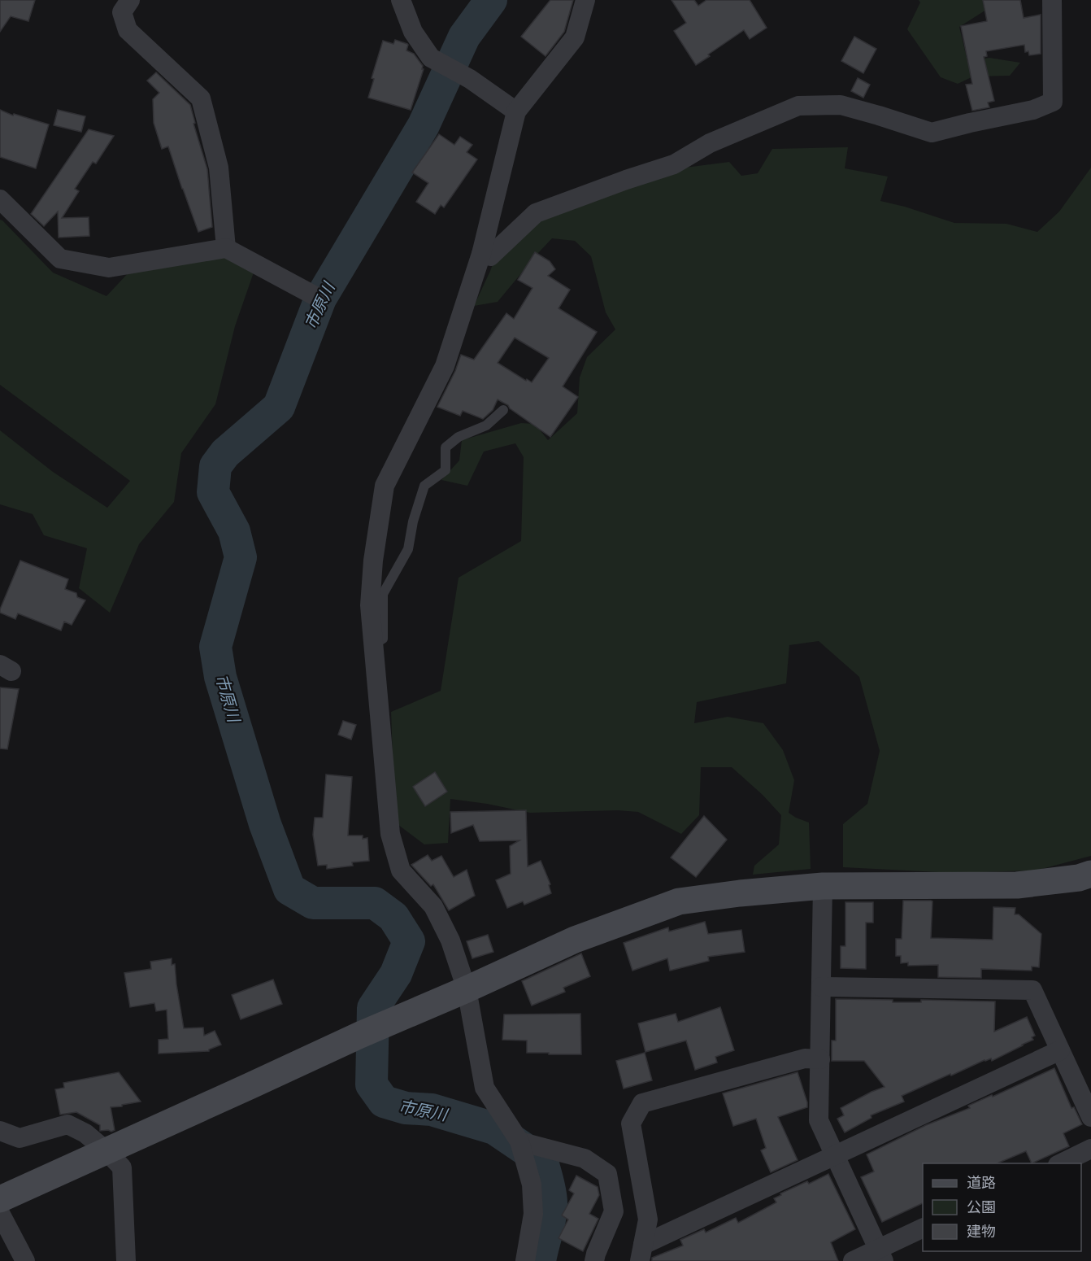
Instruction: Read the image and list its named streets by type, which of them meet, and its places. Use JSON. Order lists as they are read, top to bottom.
{
  "water": ["市原川"],
  "legend": ["道路", "公園", "建物"]
}
